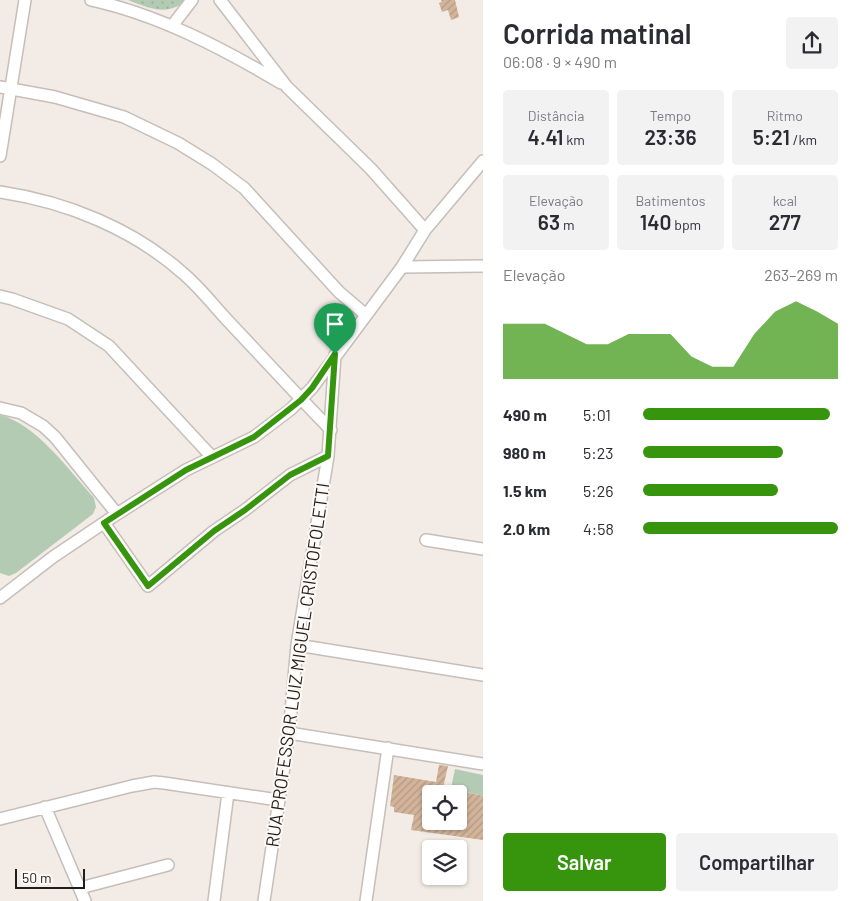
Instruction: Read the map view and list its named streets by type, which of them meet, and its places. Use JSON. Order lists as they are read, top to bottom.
{
  "streets": {
    "street": ["RUA PROFESSOR LUIZ MIGUEL CRISTOFOLETTI"]
  },
  "scale_bar": "50 m",
  "page": {
    "heading": ["Corrida matinal", "06:08 · 9 × 490 m"],
    "stats": [
      ["Distância", "4.41 km"],
      ["Tempo", "23:36"],
      ["Ritmo", "5:21 /km"],
      ["Elevação", "63 m"],
      ["Batimentos", "140 bpm"],
      ["kcal", "277"]
    ],
    "chart": ["Elevação", "263–269 m"],
    "list": [
      {
        "name": "490 m",
        "note": "5:01"
      },
      {
        "name": "980 m",
        "note": "5:23"
      },
      {
        "name": "1.5 km",
        "note": "5:26"
      },
      {
        "name": "2.0 km",
        "note": "4:58"
      }
    ],
    "buttons": ["Salvar", "Compartilhar"],
    "scale": "50 m"
  }
}
